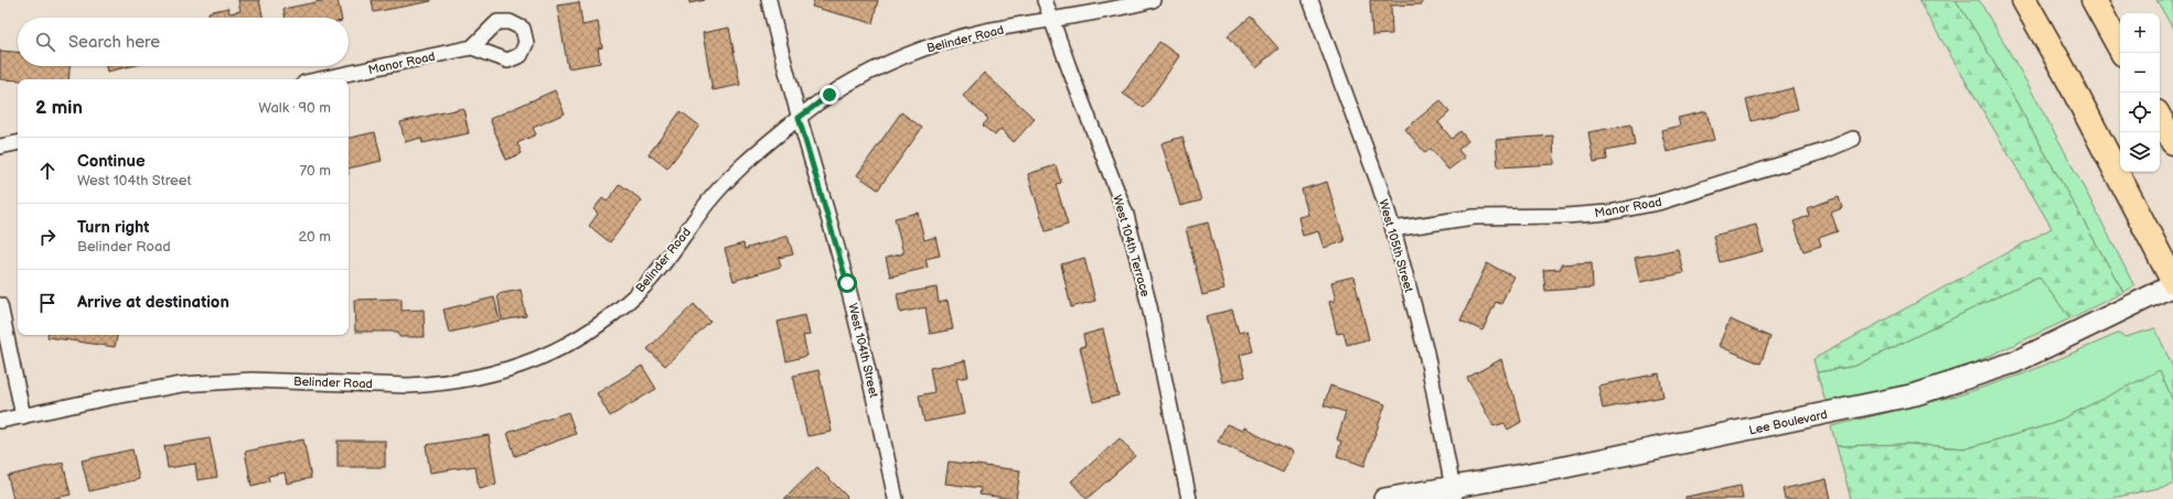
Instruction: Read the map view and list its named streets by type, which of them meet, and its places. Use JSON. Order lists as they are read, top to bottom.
{
  "streets": {
    "street": [
      "Belinder Road",
      "Manor Road",
      "West 104th Terrace",
      "West 105th Street",
      "West 104th Street",
      "Lee Boulevard"
    ]
  },
  "crossings": [
    ["Belinder Road", "West 104th Terrace"],
    ["Belinder Road", "West 104th Street"],
    ["Manor Road", "West 105th Street"],
    ["West 105th Street", "Lee Boulevard"]
  ],
  "page": {
    "map_buttons": ["+", "−"],
    "search": "Search here",
    "heading": ["2 min", "Walk · 90 m"],
    "list": [
      ["Continue", "West 104th Street", "70 m"],
      ["Turn right", "Belinder Road", "20 m"],
      "Arrive at destination"
    ]
  }
}
